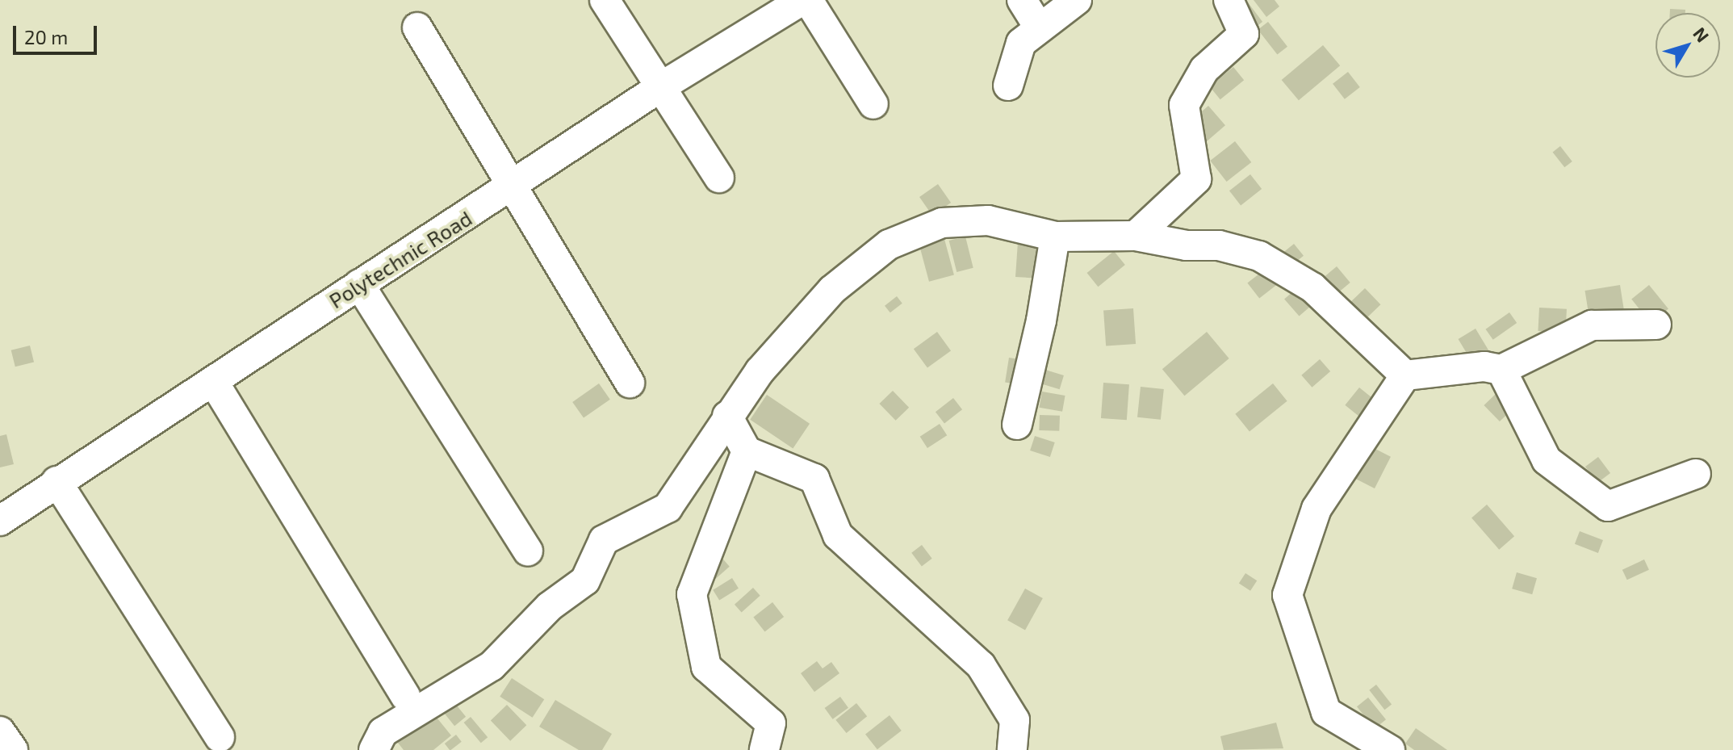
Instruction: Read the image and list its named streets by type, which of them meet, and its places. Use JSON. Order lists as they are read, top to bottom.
{
  "streets": {
    "street": ["Polytechnic Road"]
  },
  "scale_bar": "20 m",
  "north": "top right"
}
